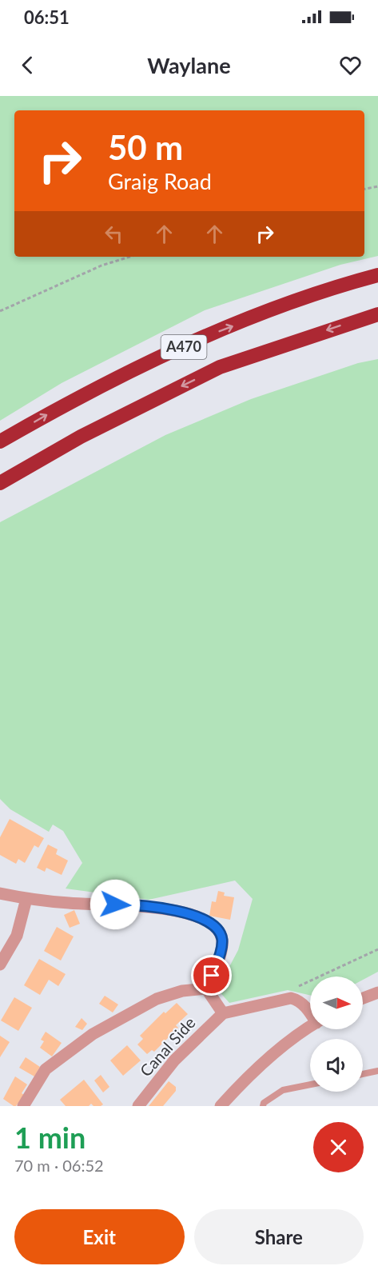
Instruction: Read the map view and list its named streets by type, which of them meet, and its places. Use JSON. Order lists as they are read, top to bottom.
{
  "streets": {
    "highway": ["A470"],
    "street": ["Canal Side"]
  },
  "north": "right",
  "page": {
    "status": "06:51",
    "header": "Waylane",
    "turn": ["50 m", "Graig Road"],
    "heading": ["1 min", "70 m · 06:52"],
    "buttons": ["Exit", "Share"]
  }
}
